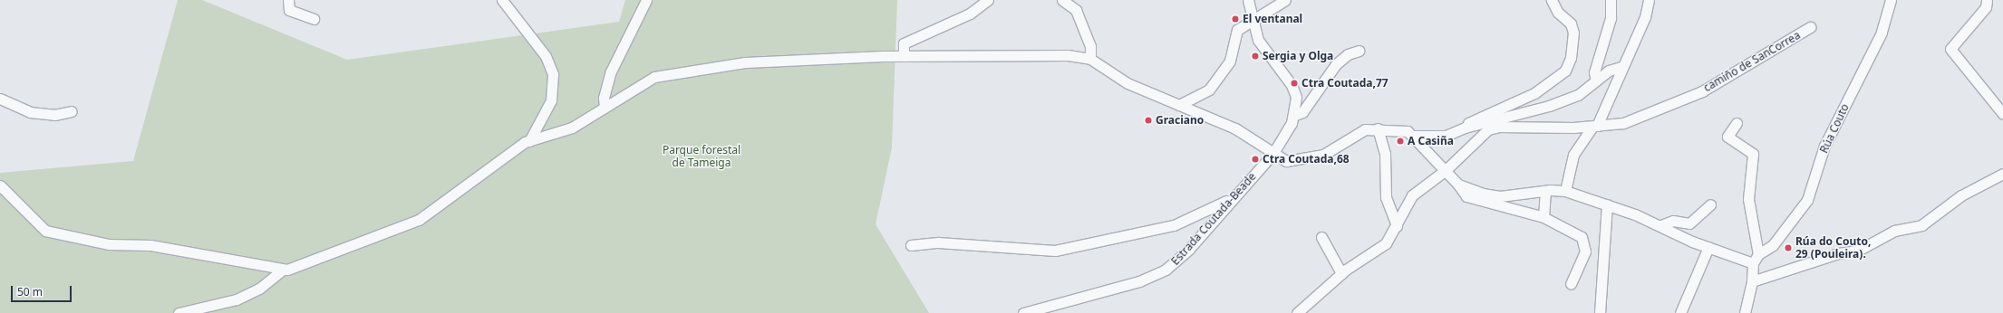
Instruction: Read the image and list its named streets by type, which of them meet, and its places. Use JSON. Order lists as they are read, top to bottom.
{
  "streets": {
    "street": ["camiño de SanCorrea", "Rúa Couto", "Estrada Coutada-Beade"]
  },
  "parks": ["Parque forestal de Tameiga"],
  "places": [
    "El ventanal",
    "Sergia y Olga",
    "Ctra Coutada,77",
    "Graciano",
    "A Casiña",
    "Ctra Coutada,68",
    "Rúa do Couto, 29 (Pouleira)."
  ],
  "scale_bar": "50 m"
}
